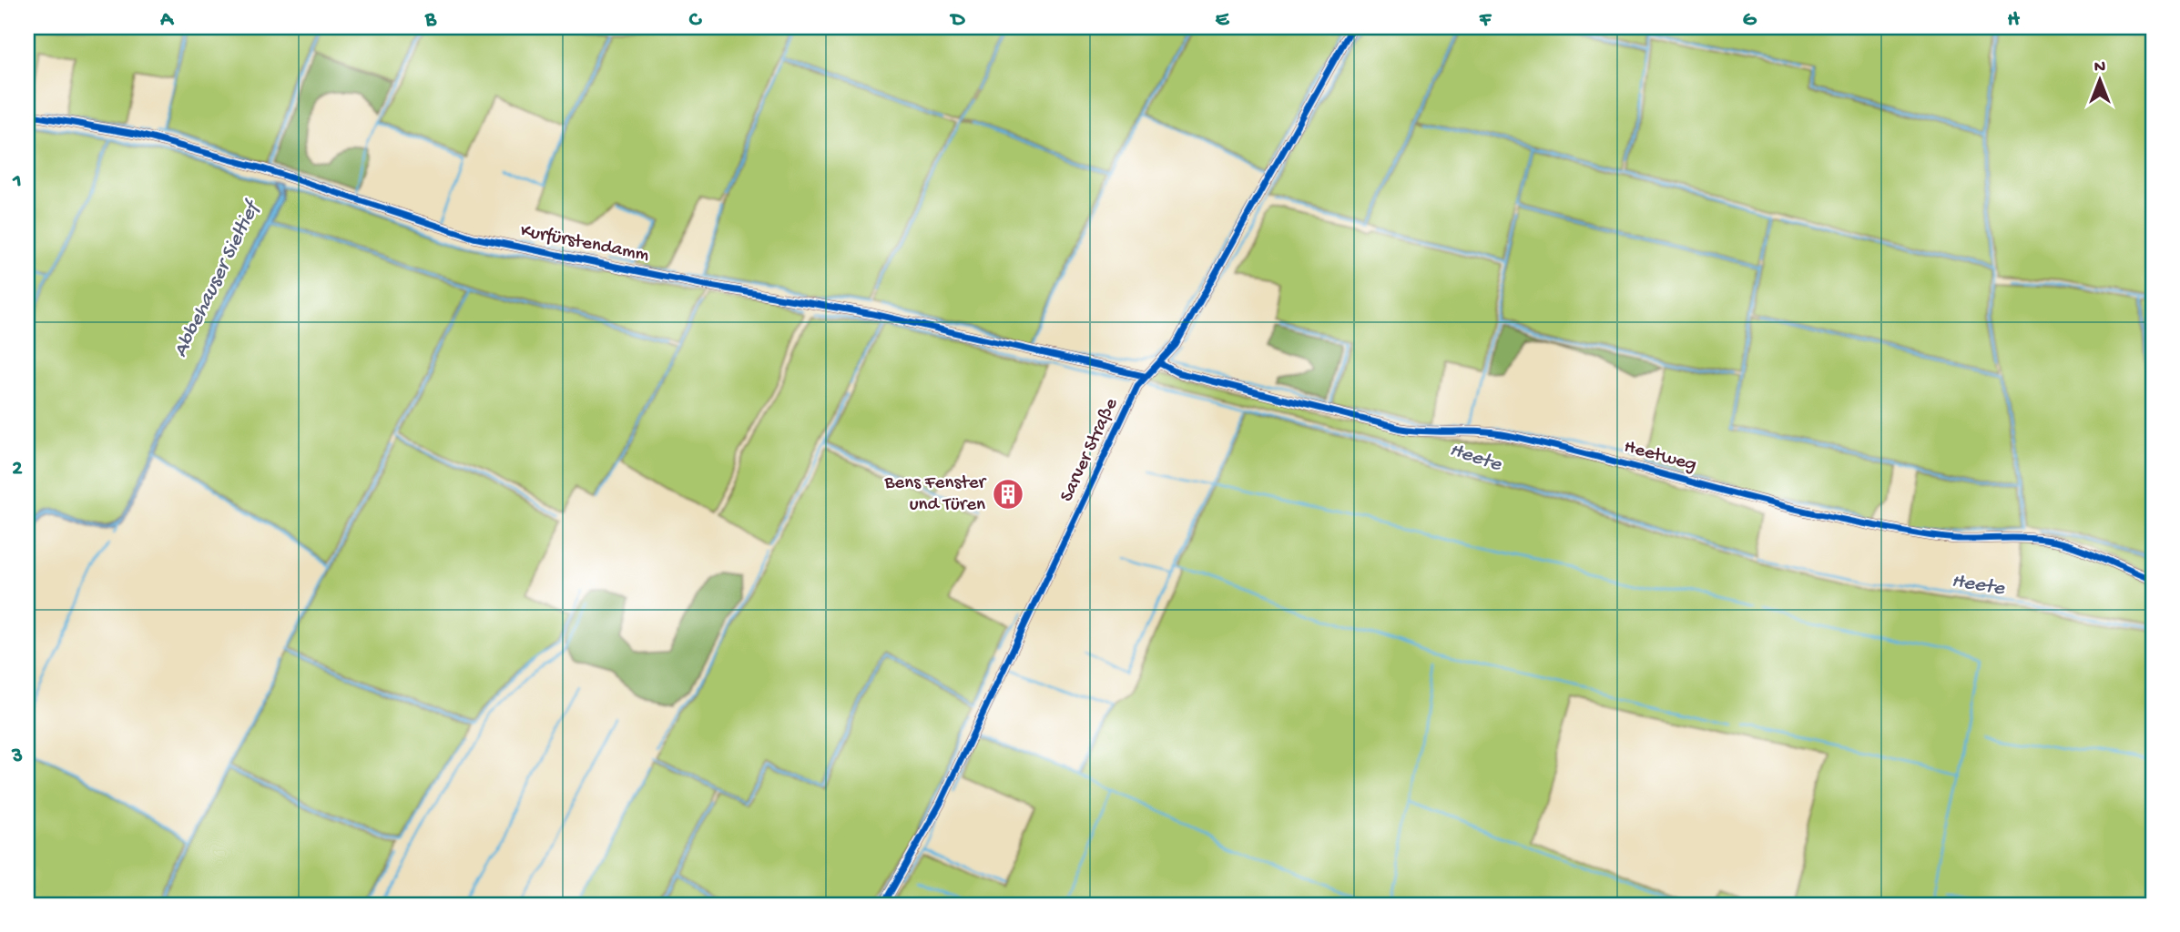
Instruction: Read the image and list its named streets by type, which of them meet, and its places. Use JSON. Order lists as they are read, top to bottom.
{
  "streets": {
    "street": ["Kurfürstendamm", "Sarver Straße", "Heetweg"]
  },
  "crossings": [
    ["Kurfürstendamm", "Sarver Straße"],
    ["Sarver Straße", "Heetweg"]
  ],
  "water": ["Abbehauser Sieltief", "Heete"],
  "places": {
    "building": ["Bens Fenster und Türen"]
  },
  "north": "top",
  "grid": {
    "columns": [
      "A",
      "B",
      "C",
      "D",
      "E",
      "F",
      "G",
      "H"
    ],
    "rows": ["1", "2", "3"]
  }
}
